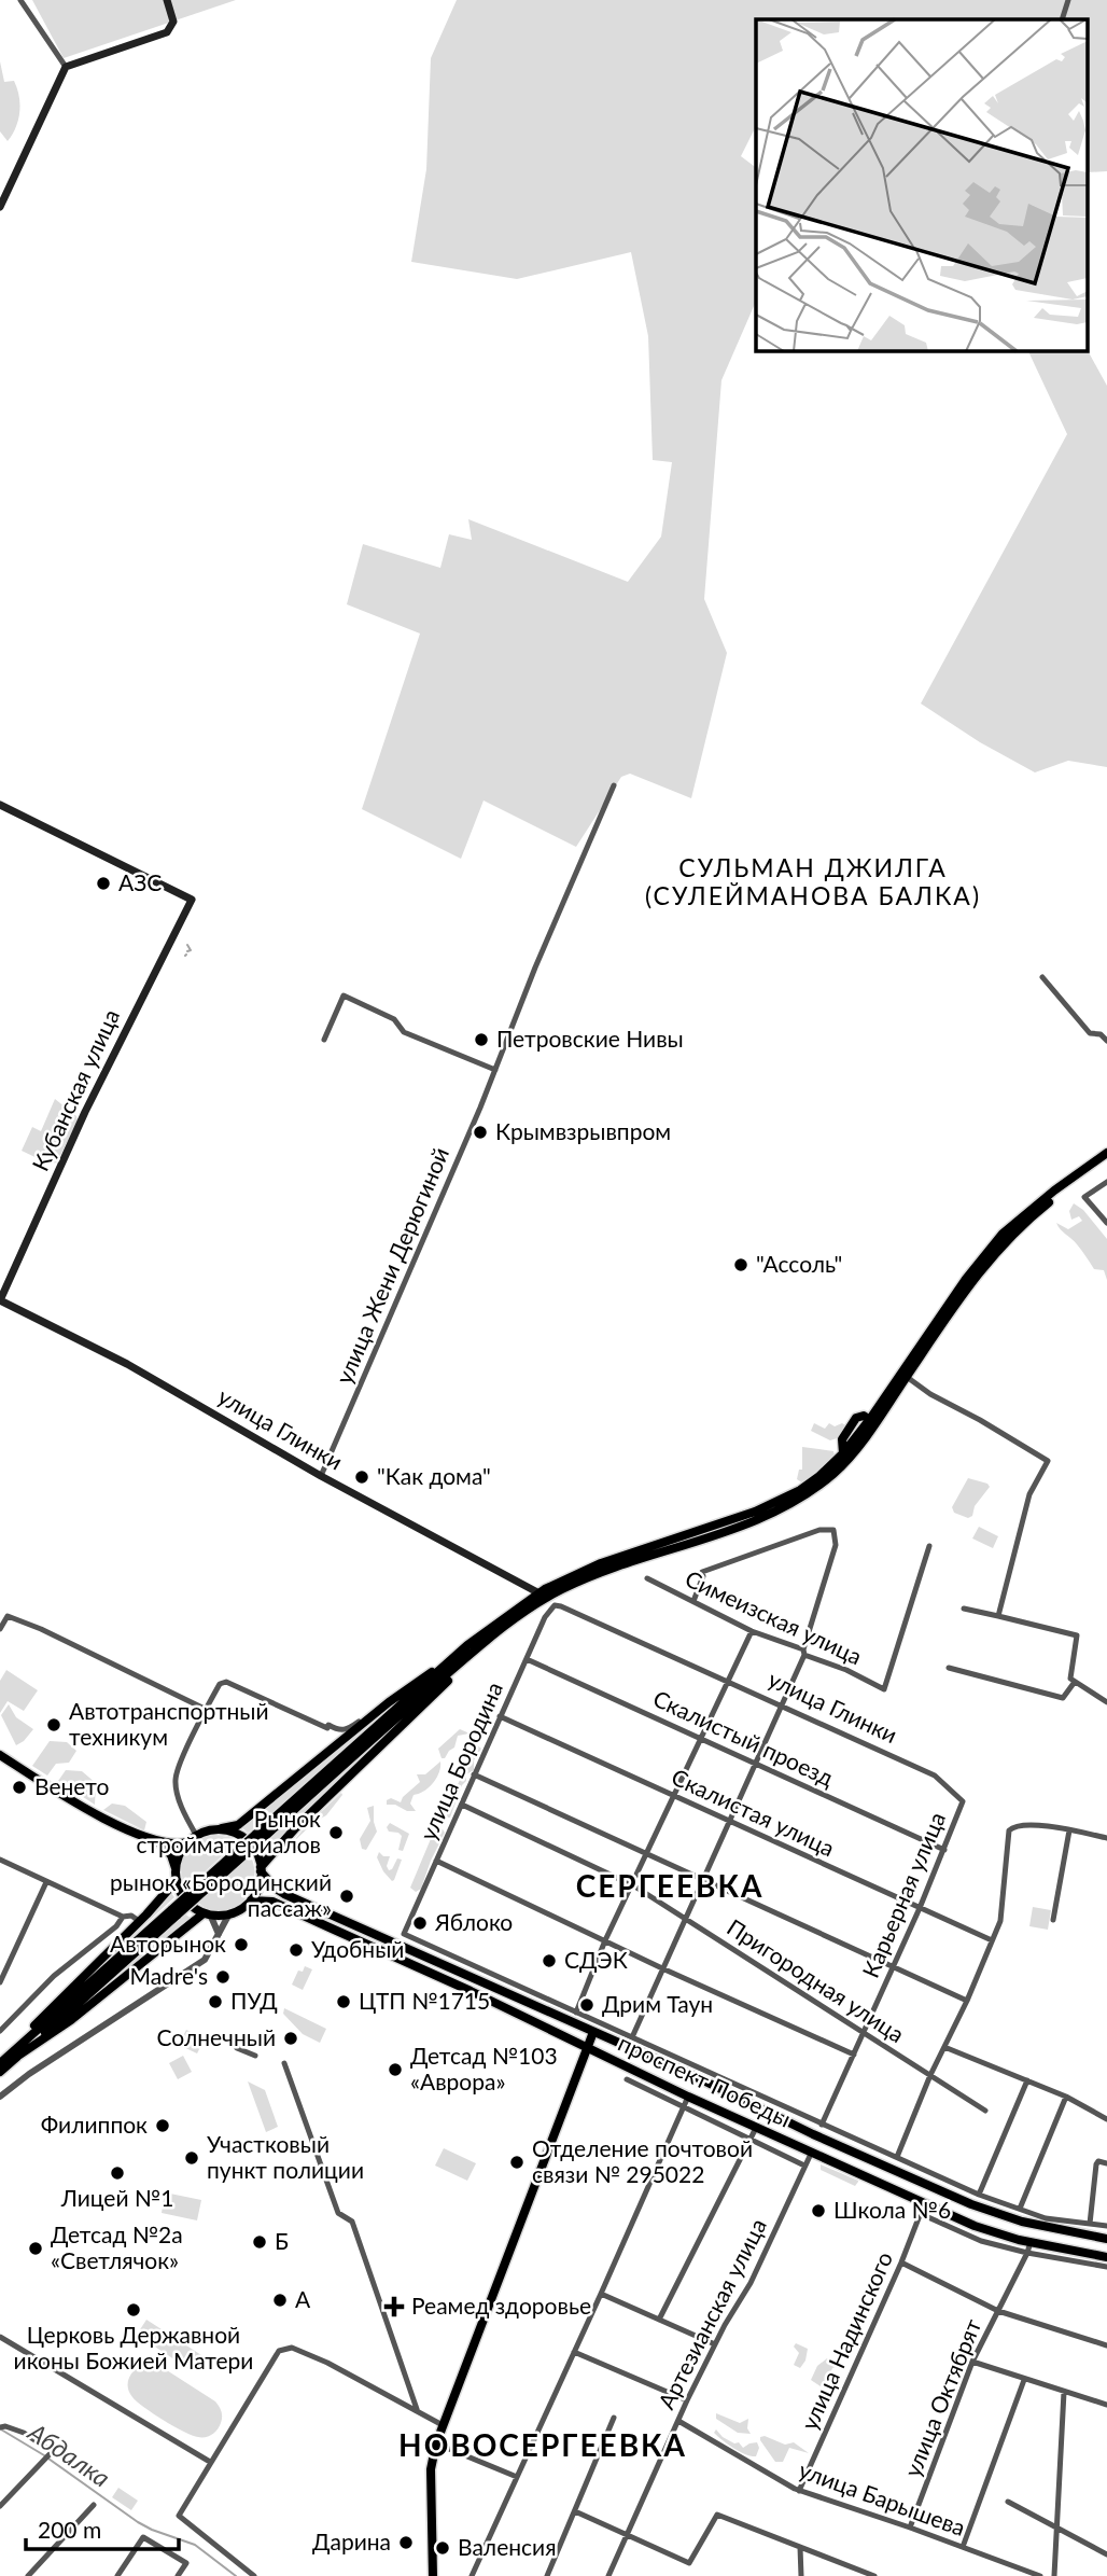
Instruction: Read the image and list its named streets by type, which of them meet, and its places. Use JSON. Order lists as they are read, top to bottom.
{
  "streets": {
    "main road": ["Кубанская улица", "улица Глинки", "проспект Победы"],
    "street": [
      "улица Жени Дерюгиной",
      "Симеизская улица",
      "Скалистый проезд",
      "улица Бородина",
      "Скалистая улица",
      "Карьерная улица",
      "Пригородная улица",
      "Артезианская улица",
      "улица Надинского",
      "улица Октябрят",
      "улица Барышева"
    ]
  },
  "crossings": [
    ["Кубанская улица", "улица Глинки"],
    ["улица Жени Дерюгиной", "улица Глинки"],
    ["улица Глинки", "улица Бородина"],
    ["улица Глинки", "Карьерная улица"],
    ["Скалистый проезд", "улица Бородина"],
    ["Скалистый проезд", "Карьерная улица"],
    ["улица Бородина", "Скалистая улица"],
    ["улица Бородина", "Пригородная улица"],
    ["Скалистая улица", "Карьерная улица"],
    ["Карьерная улица", "Пригородная улица"],
    ["проспект Победы", "Артезианская улица"],
    ["проспект Победы", "улица Надинского"],
    ["проспект Победы", "улица Октябрят"],
    ["Артезианская улица", "улица Барышева"],
    ["улица Надинского", "улица Барышева"],
    ["улица Октябрят", "улица Барышева"]
  ],
  "districts": ["СУЛЬМАН ДЖИЛГА (СУЛЕЙМАНОВА БАЛКА)", "СЕРГЕЕВКА", "НОВОСЕРГЕЕВКА"],
  "water": ["Абдалка"],
  "places": {
    "other": [
      "АЗС",
      "Петровские Нивы",
      "Крымвзрывпром",
      "\"Ассоль\"",
      "\"Как дома\"",
      "Автотранспортный техникум",
      "Венето",
      "Рынок стройматериалов",
      "рынок «Бородинский пассаж»",
      "Яблоко",
      "Авторынок",
      "Удобный",
      "СДЭК",
      "Madre's",
      "ПУД",
      "ЦТП №1715",
      "Дрим Таун",
      "Солнечный",
      "Детсад №103 «Аврора»",
      "Филиппок",
      "Участковый пункт полиции",
      "Отделение почтовой связи № 295022",
      "Лицей №1",
      "Школа №6",
      "Б",
      "Детсад №2а «Светлячок»",
      "А",
      "Церковь Державной иконы Божией Матери",
      "Дарина",
      "Валенсия"
    ],
    "health": ["Реамед здоровье"]
  },
  "scale_bar": "200 m"
}
